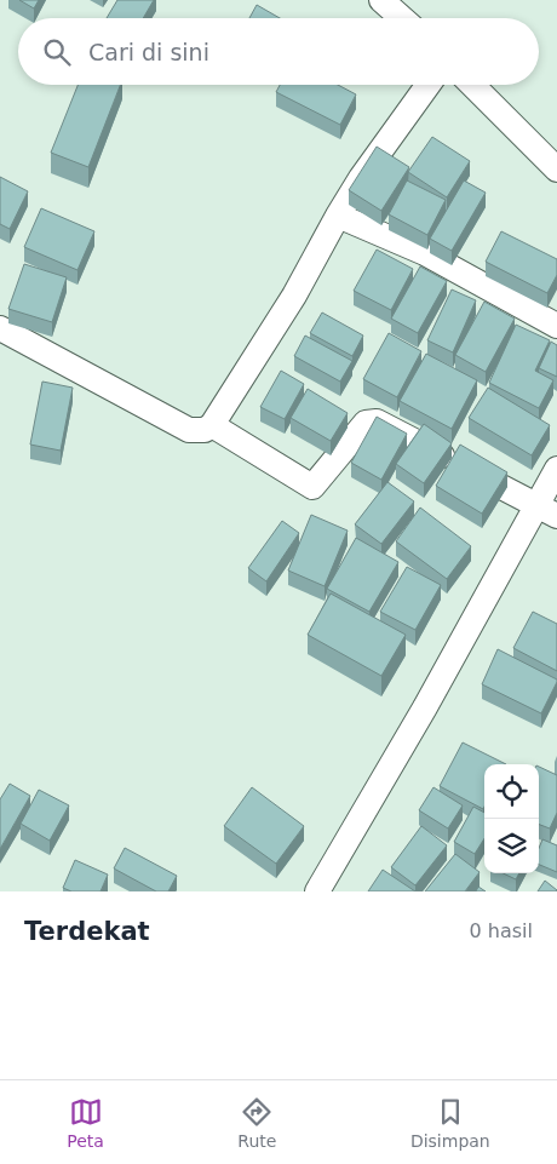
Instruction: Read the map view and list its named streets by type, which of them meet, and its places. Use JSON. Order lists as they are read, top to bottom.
{
  "page": {
    "search": "Cari di sini",
    "heading": ["Terdekat", "0 hasil"],
    "nav": ["Peta", "Rute", "Disimpan"]
  }
}
